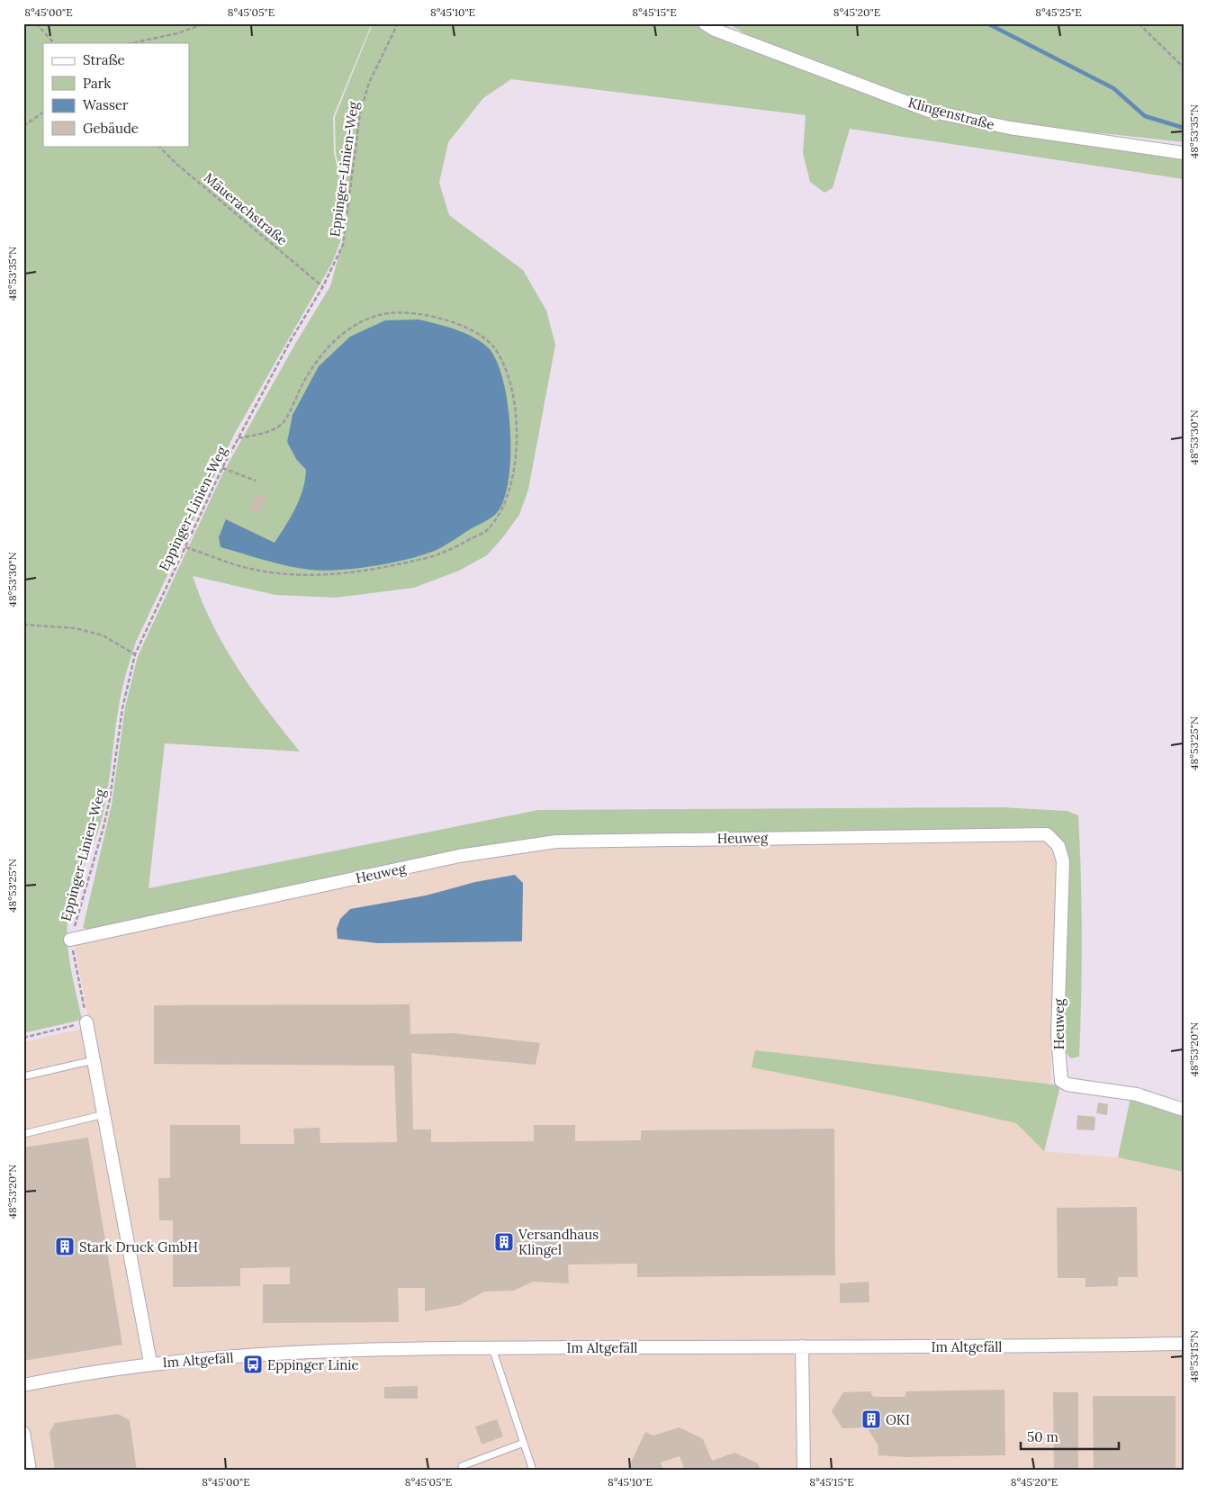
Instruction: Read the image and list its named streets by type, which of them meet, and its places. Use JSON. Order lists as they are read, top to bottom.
{
  "streets": {
    "street": ["Klingenstraße", "Heuweg", "Im Altgefäll"],
    "path": ["Eppinger-Linien-Weg", "Mäuerachstraße"]
  },
  "crossings": [
    ["Eppinger-Linien-Weg", "Mäuerachstraße"],
    ["Eppinger-Linien-Weg", "Heuweg"]
  ],
  "places": {
    "building": ["Versandhaus Klingel", "Stark Druck GmbH", "OKI"],
    "bus stop": ["Eppinger Linie"]
  },
  "legend": [
    "Straße",
    "Park",
    "Wasser",
    "Gebäude"
  ],
  "scale_bar": "50 m",
  "coordinates": [
    "8°45'00\"E",
    "8°45'05\"E",
    "8°45'10\"E",
    "8°45'15\"E",
    "8°45'20\"E",
    "8°45'25\"E",
    "48°53'35\"N",
    "48°53'30\"N",
    "48°53'25\"N",
    "48°53'20\"N",
    "48°53'15\"N"
  ]
}
